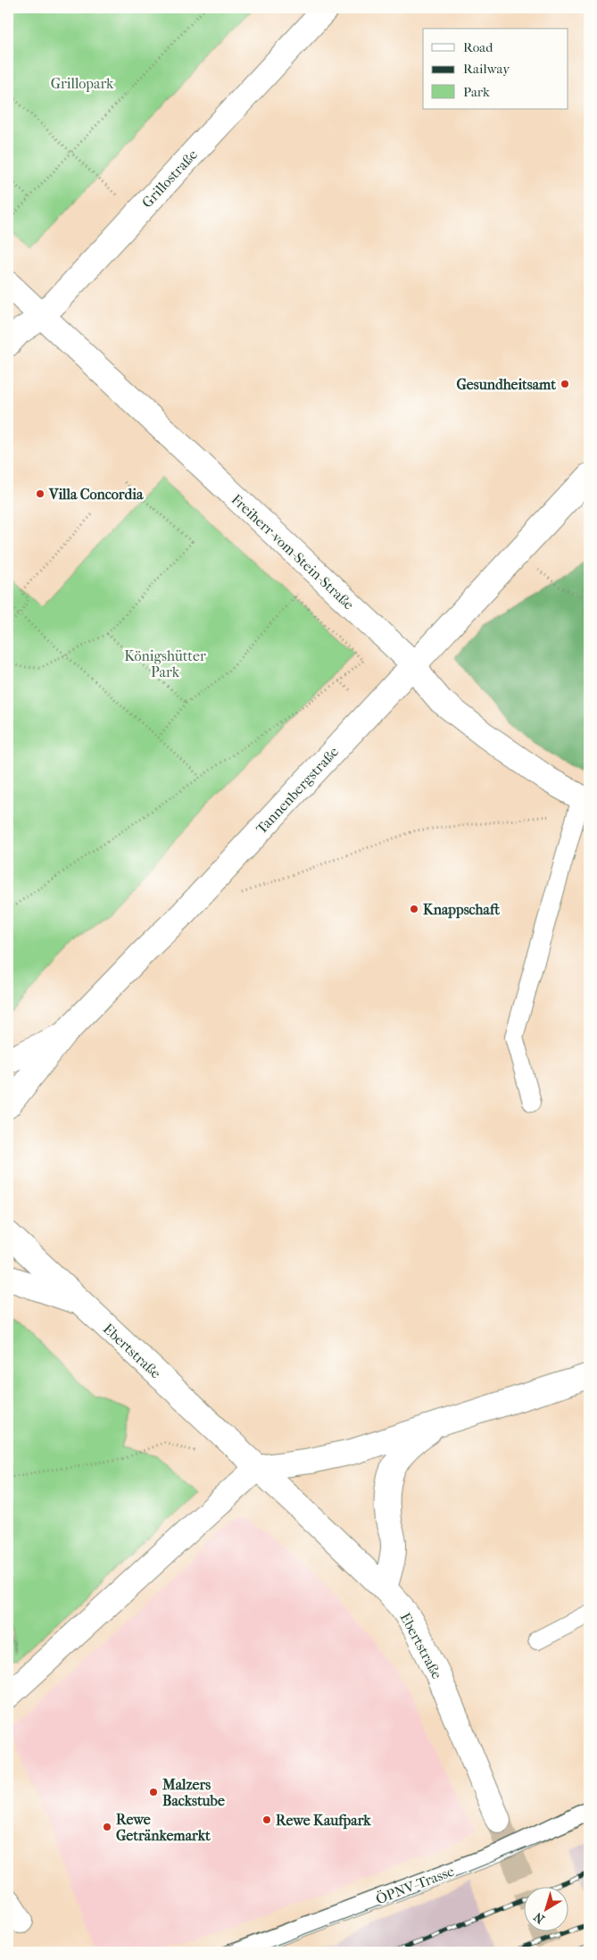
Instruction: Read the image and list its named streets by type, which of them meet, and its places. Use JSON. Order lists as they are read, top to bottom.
{
  "streets": {
    "street": [
      "Grillostraße",
      "Freiherr-vom-Stein-Straße",
      "Tannenbergstraße",
      "Ebertstraße"
    ],
    "lane": ["ÖPNV-Trasse"]
  },
  "crossings": [
    ["Grillostraße", "Freiherr-vom-Stein-Straße"],
    ["Freiherr-vom-Stein-Straße", "Tannenbergstraße"]
  ],
  "parks": ["Grillopark", "Königshütter Park"],
  "places": [
    "Gesundheitsamt",
    "Villa Concordia",
    "Knappschaft",
    "Malzers Backstube",
    "Rewe Kaufpark",
    "Rewe Getränkemarkt"
  ],
  "legend": ["Road", "Railway", "Park"],
  "north": "bottom left"
}
